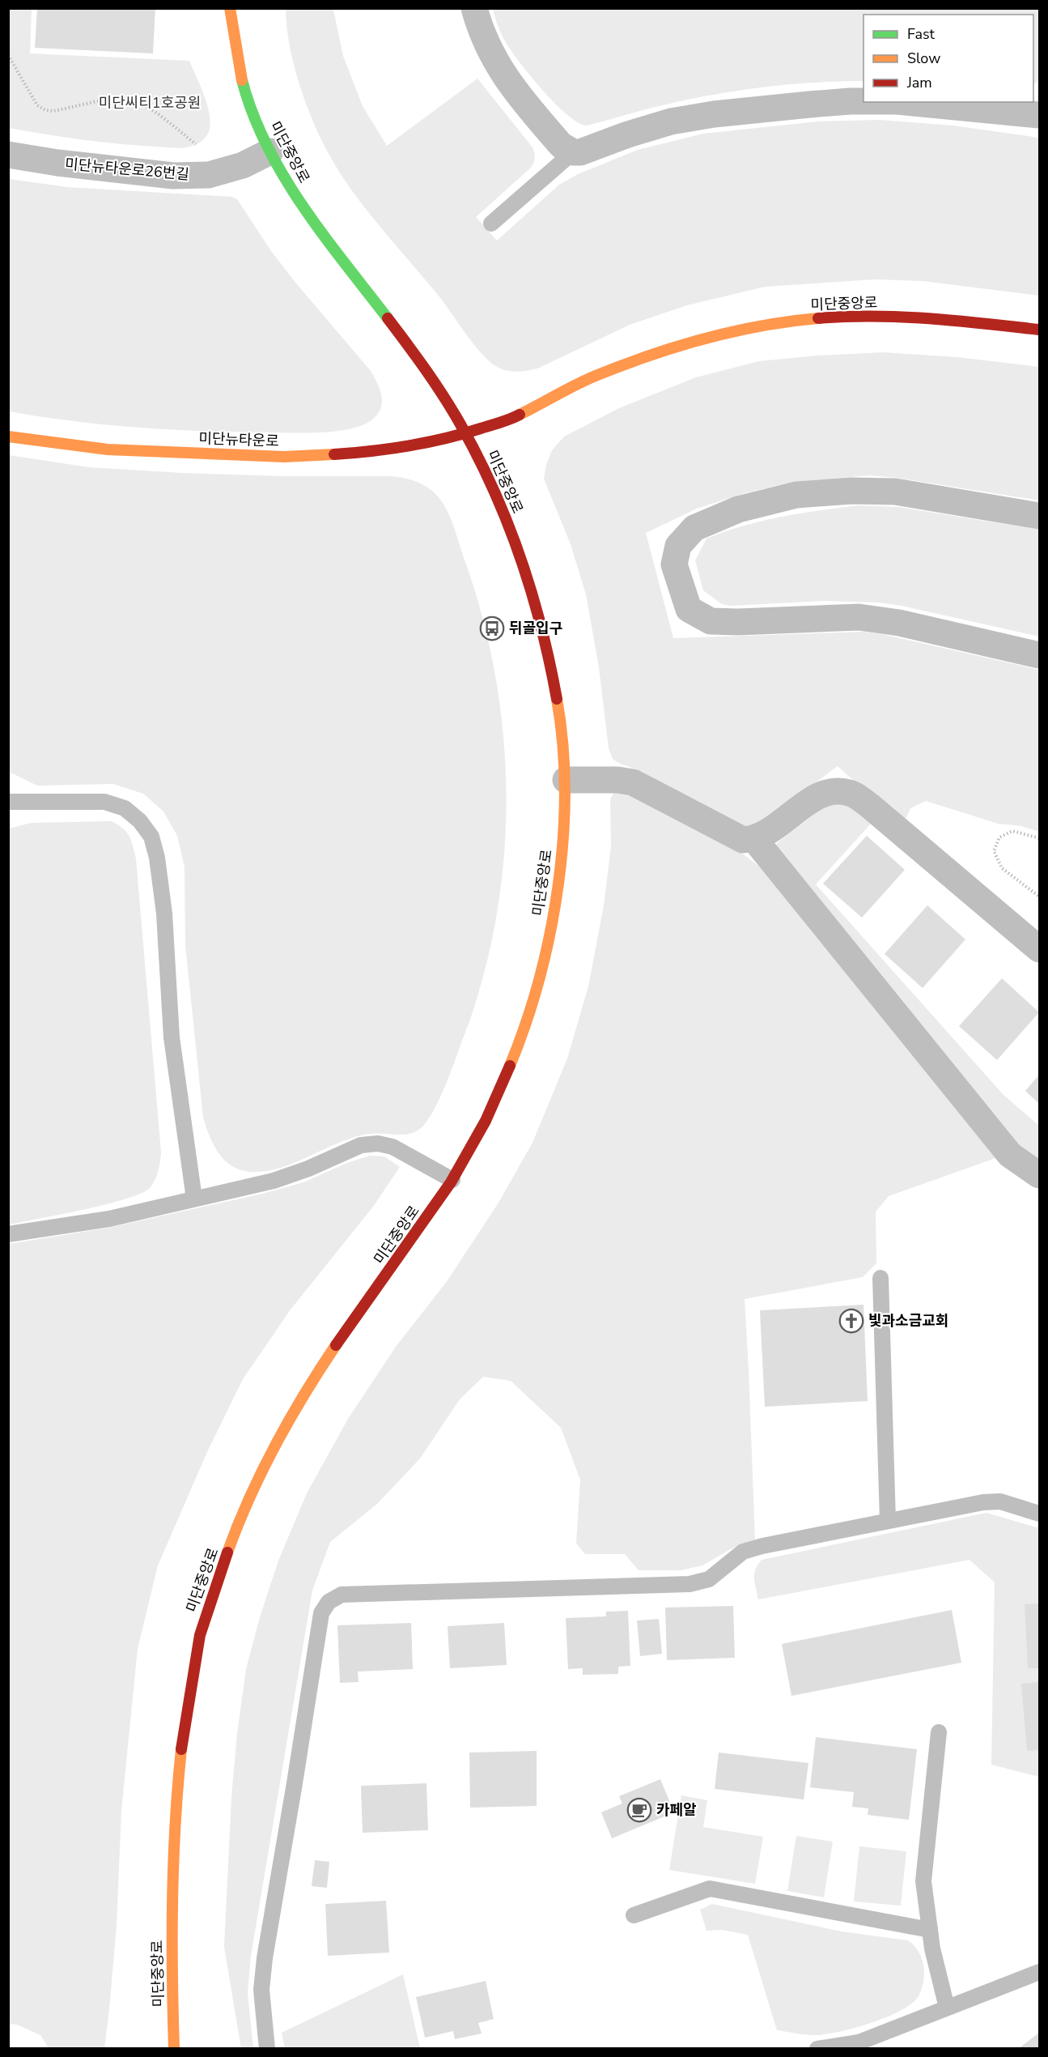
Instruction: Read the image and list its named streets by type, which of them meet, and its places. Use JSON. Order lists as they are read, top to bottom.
{
  "streets": {
    "street": ["미단중앙로", "미단뉴타운로26번길", "미단뉴타운로"]
  },
  "crossings": [
    ["미단중앙로", "미단뉴타운로26번길"],
    ["미단중앙로", "미단뉴타운로"]
  ],
  "parks": ["미단씨티1호공원"],
  "places": {
    "bus stop": ["뒤골입구"],
    "church": ["빛과소금교회"],
    "cafe": ["카페알"]
  },
  "legend": ["Fast", "Slow", "Jam"]
}
